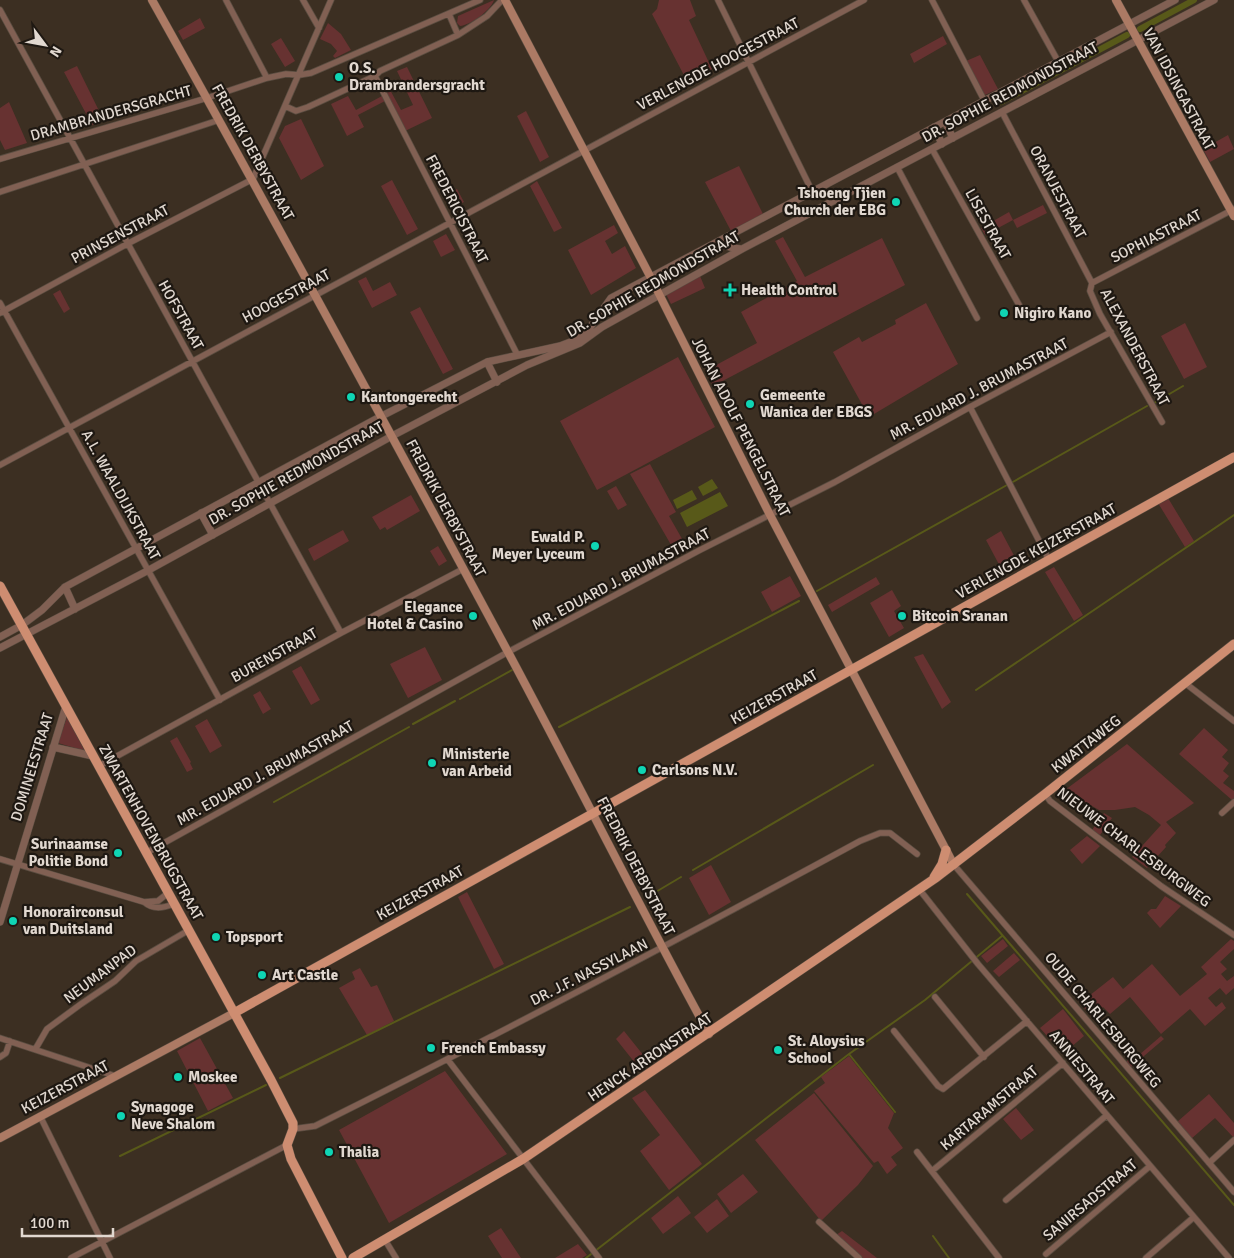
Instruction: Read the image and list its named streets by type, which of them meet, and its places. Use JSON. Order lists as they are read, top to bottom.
{
  "streets": {
    "main road": [
      "VAN IDSINGASTRAAT",
      "FREDRIK DERBYSTRAAT",
      "JOHAN ADOLF PENGELSTRAAT",
      "VERLENGDE KEIZERSTRAAT",
      "KEIZERSTRAAT",
      "KWATTAWEG",
      "ZWARTENHOVENBRUGSTRAAT",
      "HENCK ARRONSTRAAT"
    ],
    "street": [
      "VERLENGDE HOOGESTRAAT",
      "DR. SOPHIE REDMONDSTRAAT",
      "DRAMBRANDERSGRACHT",
      "ORANJESTRAAT",
      "FREDERICISTRAAT",
      "LISESTRAAT",
      "PRINSENSTRAAT",
      "SOPHIASTRAAT",
      "HOOGESTRAAT",
      "HOFSTRAAT",
      "ALEXANDERSTRAAT",
      "MR. EDUARD J. BRUMASTRAAT",
      "A.L. WAALDIJKSTRAAT",
      "BURENSTRAAT",
      "DOMINEESTRAAT",
      "NIEUWE CHARLESBURGWEG",
      "DR. J.F. NASSYLAAN",
      "NEUMANPAD",
      "OUDE CHARLESBURGWEG",
      "ANNIESTRAAT",
      "KARTARAMSTRAAT",
      "SANIRSADSTRAAT"
    ]
  },
  "crossings": [
    ["VERLENGDE HOOGESTRAAT", "HOOGESTRAAT"],
    ["VERLENGDE HOOGESTRAAT", "JOHAN ADOLF PENGELSTRAAT"],
    ["VAN IDSINGASTRAAT", "DR. SOPHIE REDMONDSTRAAT"],
    ["VAN IDSINGASTRAAT", "SOPHIASTRAAT"],
    ["DR. SOPHIE REDMONDSTRAAT", "FREDRIK DERBYSTRAAT"],
    ["DR. SOPHIE REDMONDSTRAAT", "ORANJESTRAAT"],
    ["DR. SOPHIE REDMONDSTRAAT", "FREDERICISTRAAT"],
    ["DR. SOPHIE REDMONDSTRAAT", "LISESTRAAT"],
    ["DR. SOPHIE REDMONDSTRAAT", "HOFSTRAAT"],
    ["DR. SOPHIE REDMONDSTRAAT", "JOHAN ADOLF PENGELSTRAAT"],
    ["DR. SOPHIE REDMONDSTRAAT", "A.L. WAALDIJKSTRAAT"],
    ["DR. SOPHIE REDMONDSTRAAT", "ZWARTENHOVENBRUGSTRAAT"],
    ["DRAMBRANDERSGRACHT", "FREDRIK DERBYSTRAAT"],
    ["DRAMBRANDERSGRACHT", "HOFSTRAAT"],
    ["FREDRIK DERBYSTRAAT", "PRINSENSTRAAT"],
    ["FREDRIK DERBYSTRAAT", "HOOGESTRAAT"],
    ["FREDRIK DERBYSTRAAT", "MR. EDUARD J. BRUMASTRAAT"],
    ["FREDRIK DERBYSTRAAT", "BURENSTRAAT"],
    ["FREDRIK DERBYSTRAAT", "KEIZERSTRAAT"],
    ["FREDRIK DERBYSTRAAT", "DR. J.F. NASSYLAAN"],
    ["FREDRIK DERBYSTRAAT", "HENCK ARRONSTRAAT"],
    ["ORANJESTRAAT", "SOPHIASTRAAT"],
    ["ORANJESTRAAT", "ALEXANDERSTRAAT"],
    ["FREDERICISTRAAT", "HOOGESTRAAT"],
    ["PRINSENSTRAAT", "HOFSTRAAT"],
    ["PRINSENSTRAAT", "A.L. WAALDIJKSTRAAT"],
    ["SOPHIASTRAAT", "ALEXANDERSTRAAT"],
    ["HOOGESTRAAT", "HOFSTRAAT"],
    ["HOOGESTRAAT", "JOHAN ADOLF PENGELSTRAAT"],
    ["HOOGESTRAAT", "A.L. WAALDIJKSTRAAT"],
    ["HOFSTRAAT", "BURENSTRAAT"],
    ["ALEXANDERSTRAAT", "MR. EDUARD J. BRUMASTRAAT"],
    ["MR. EDUARD J. BRUMASTRAAT", "JOHAN ADOLF PENGELSTRAAT"],
    ["MR. EDUARD J. BRUMASTRAAT", "ZWARTENHOVENBRUGSTRAAT"],
    ["JOHAN ADOLF PENGELSTRAAT", "VERLENGDE KEIZERSTRAAT"],
    ["JOHAN ADOLF PENGELSTRAAT", "KEIZERSTRAAT"],
    ["JOHAN ADOLF PENGELSTRAAT", "KWATTAWEG"],
    ["JOHAN ADOLF PENGELSTRAAT", "OUDE CHARLESBURGWEG"],
    ["JOHAN ADOLF PENGELSTRAAT", "HENCK ARRONSTRAAT"],
    ["A.L. WAALDIJKSTRAAT", "BURENSTRAAT"],
    ["VERLENGDE KEIZERSTRAAT", "KEIZERSTRAAT"],
    ["BURENSTRAAT", "ZWARTENHOVENBRUGSTRAAT"],
    ["KEIZERSTRAAT", "ZWARTENHOVENBRUGSTRAAT"],
    ["KWATTAWEG", "NIEUWE CHARLESBURGWEG"],
    ["KWATTAWEG", "OUDE CHARLESBURGWEG"],
    ["KWATTAWEG", "HENCK ARRONSTRAAT"],
    ["DOMINEESTRAAT", "ZWARTENHOVENBRUGSTRAAT"],
    ["ZWARTENHOVENBRUGSTRAAT", "DR. J.F. NASSYLAAN"],
    ["ZWARTENHOVENBRUGSTRAAT", "NEUMANPAD"],
    ["OUDE CHARLESBURGWEG", "HENCK ARRONSTRAAT"],
    ["HENCK ARRONSTRAAT", "ANNIESTRAAT"],
    ["ANNIESTRAAT", "KARTARAMSTRAAT"],
    ["ANNIESTRAAT", "SANIRSADSTRAAT"]
  ],
  "places": {
    "other": [
      "O.S. Drambrandersgracht",
      "Tshoeng Tjien Church der EBG",
      "Nigiro Kano",
      "Kantongerecht",
      "Gemeente Wanica der EBGS",
      "Ewald P. Meyer Lyceum",
      "Elegance Hotel & Casino",
      "Bitcoin Sranan",
      "Ministerie van Arbeid",
      "Carlsons N.V.",
      "Surinaamse Politie Bond",
      "Honorairconsul van Duitsland",
      "Topsport",
      "Art Castle",
      "French Embassy",
      "St. Aloysius School",
      "Moskee",
      "Synagoge Neve Shalom",
      "Thalia"
    ],
    "health": ["Health Control"]
  },
  "scale_bar": "100 m",
  "north": "bottom right"
}
